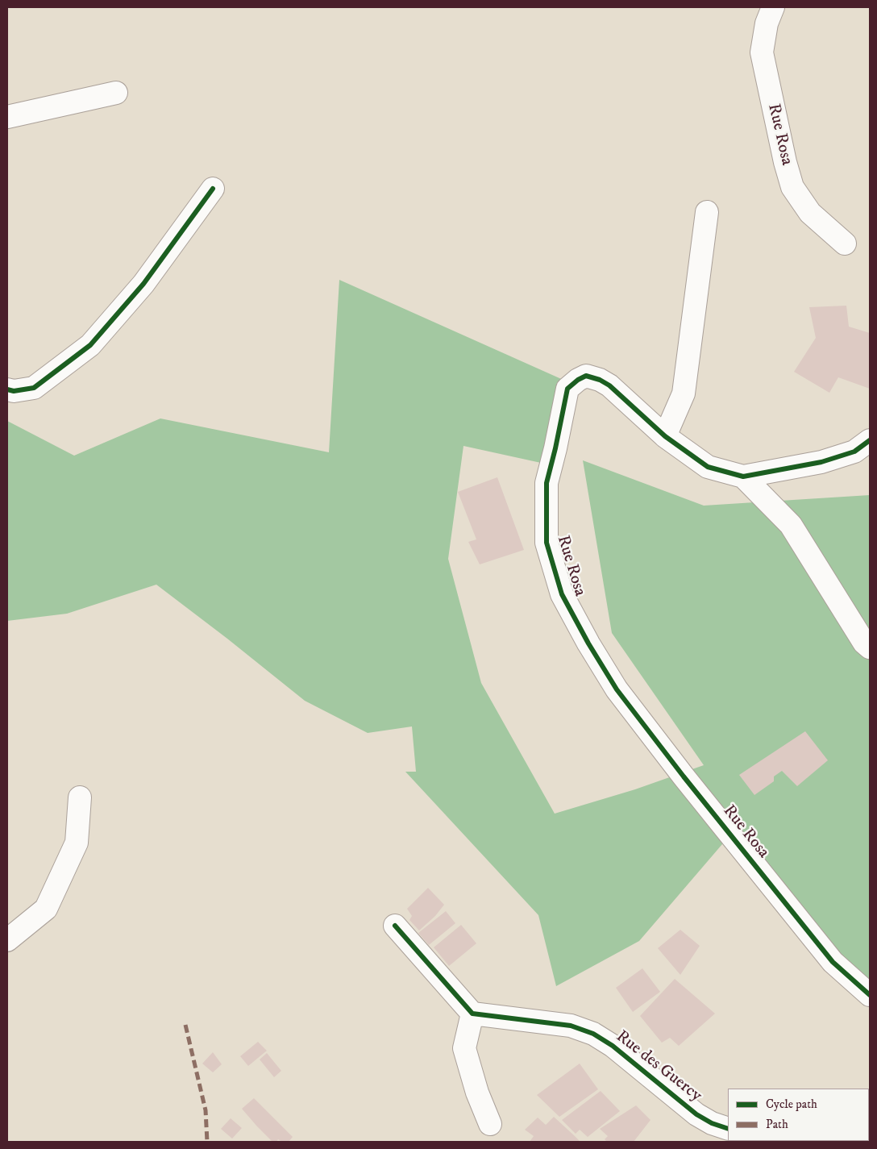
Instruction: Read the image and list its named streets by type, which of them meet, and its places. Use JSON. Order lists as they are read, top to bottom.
{
  "streets": {
    "street": ["Rue Rosa", "Rue des Guercy"]
  },
  "legend": ["Cycle path", "Path"]
}
